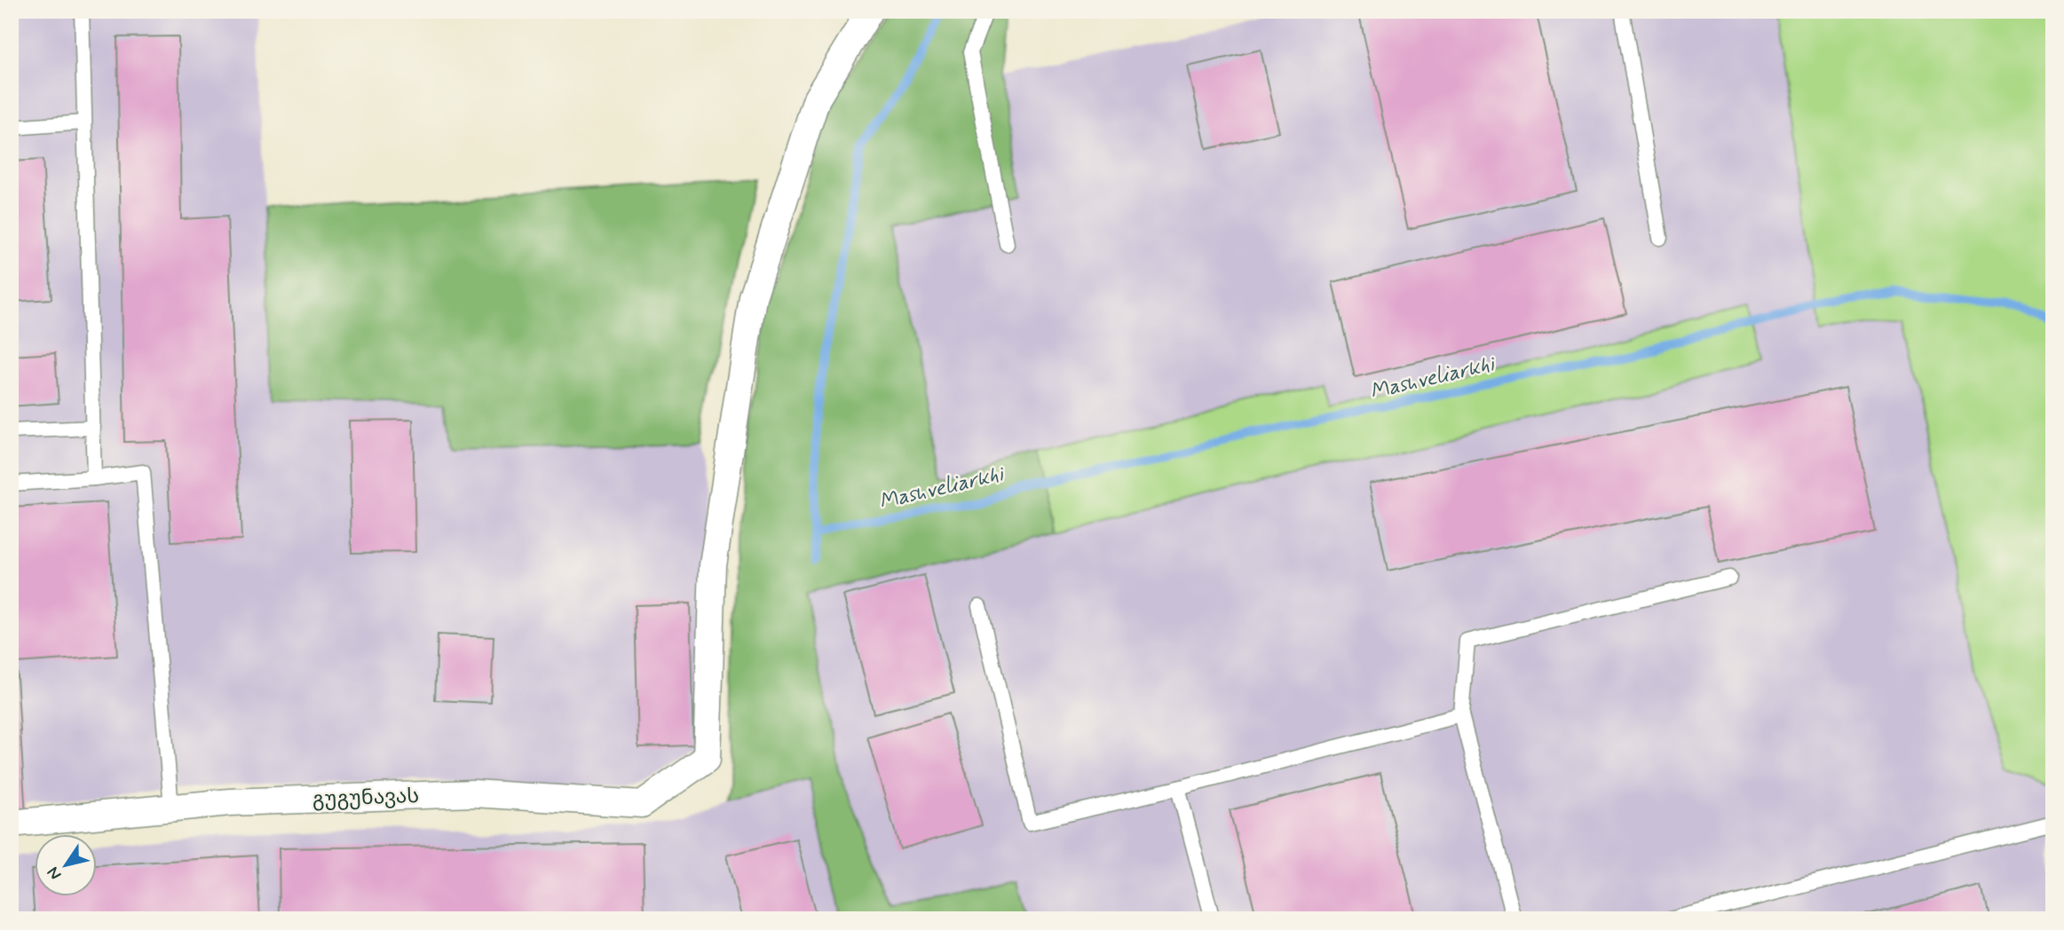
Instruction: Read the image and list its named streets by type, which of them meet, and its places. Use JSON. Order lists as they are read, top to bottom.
{
  "streets": {
    "street": ["გუგუნავას"]
  },
  "water": ["Mashveliarkhi"],
  "north": "bottom left"
}
